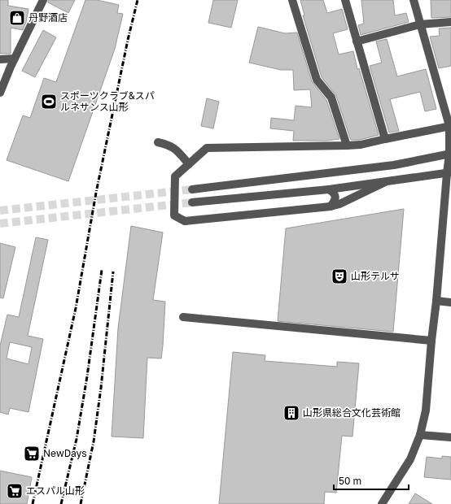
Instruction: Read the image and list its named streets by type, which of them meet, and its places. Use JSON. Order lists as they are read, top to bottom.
{
  "places": {
    "shop": ["丹野酒店"],
    "sports": ["スポーツクラブ&スパ ルネサンス山形"],
    "theatre": ["山形テルサ"],
    "building": ["山形県総合文化芸術館"],
    "supermarket": ["NewDays", "エスパル山形"]
  },
  "scale_bar": "50 m"
}
